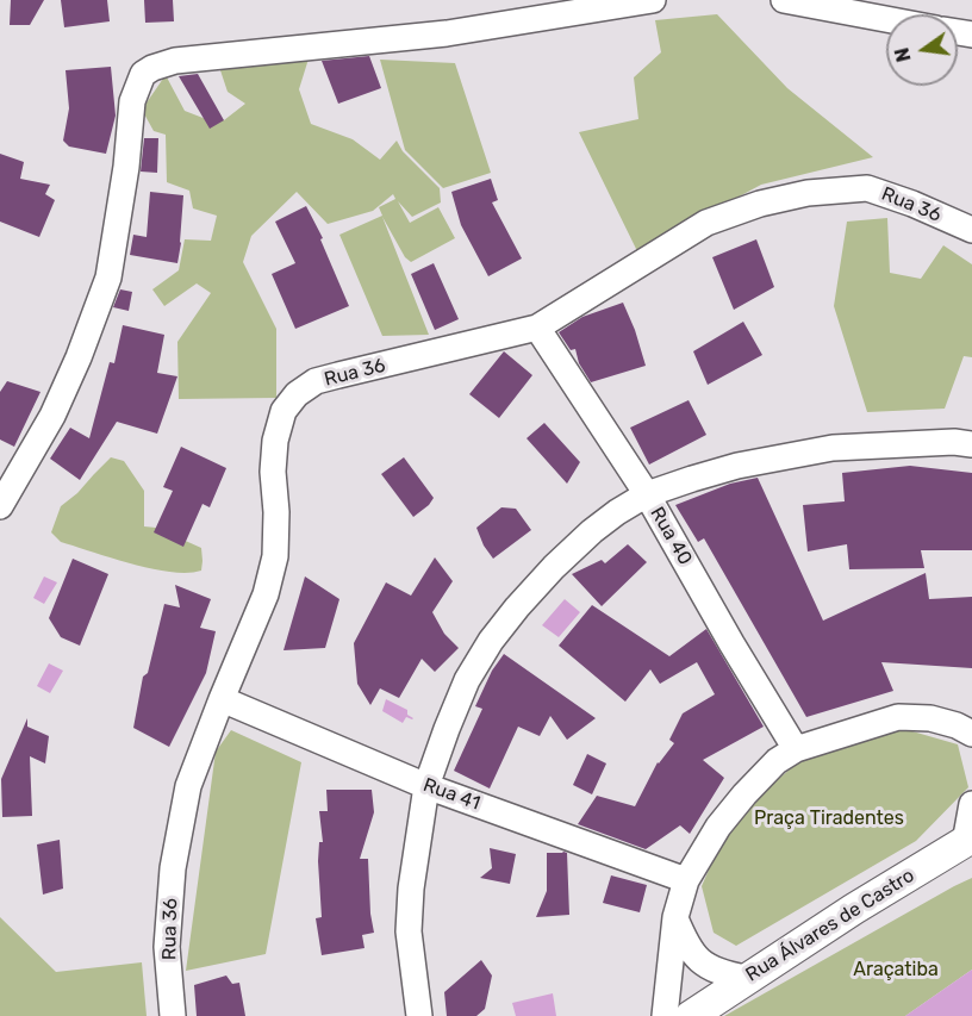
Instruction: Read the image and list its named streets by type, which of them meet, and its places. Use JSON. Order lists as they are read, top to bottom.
{
  "streets": {
    "street": [
      "Rua 36",
      "Rua 40",
      "Rua 41",
      "Rua Álvares de Castro"
    ]
  },
  "crossings": [
    ["Rua 36", "Rua 40"],
    ["Rua 36", "Rua 41"]
  ],
  "parks": ["Praça Tiradentes", "Araçatiba"],
  "north": "left"
}
